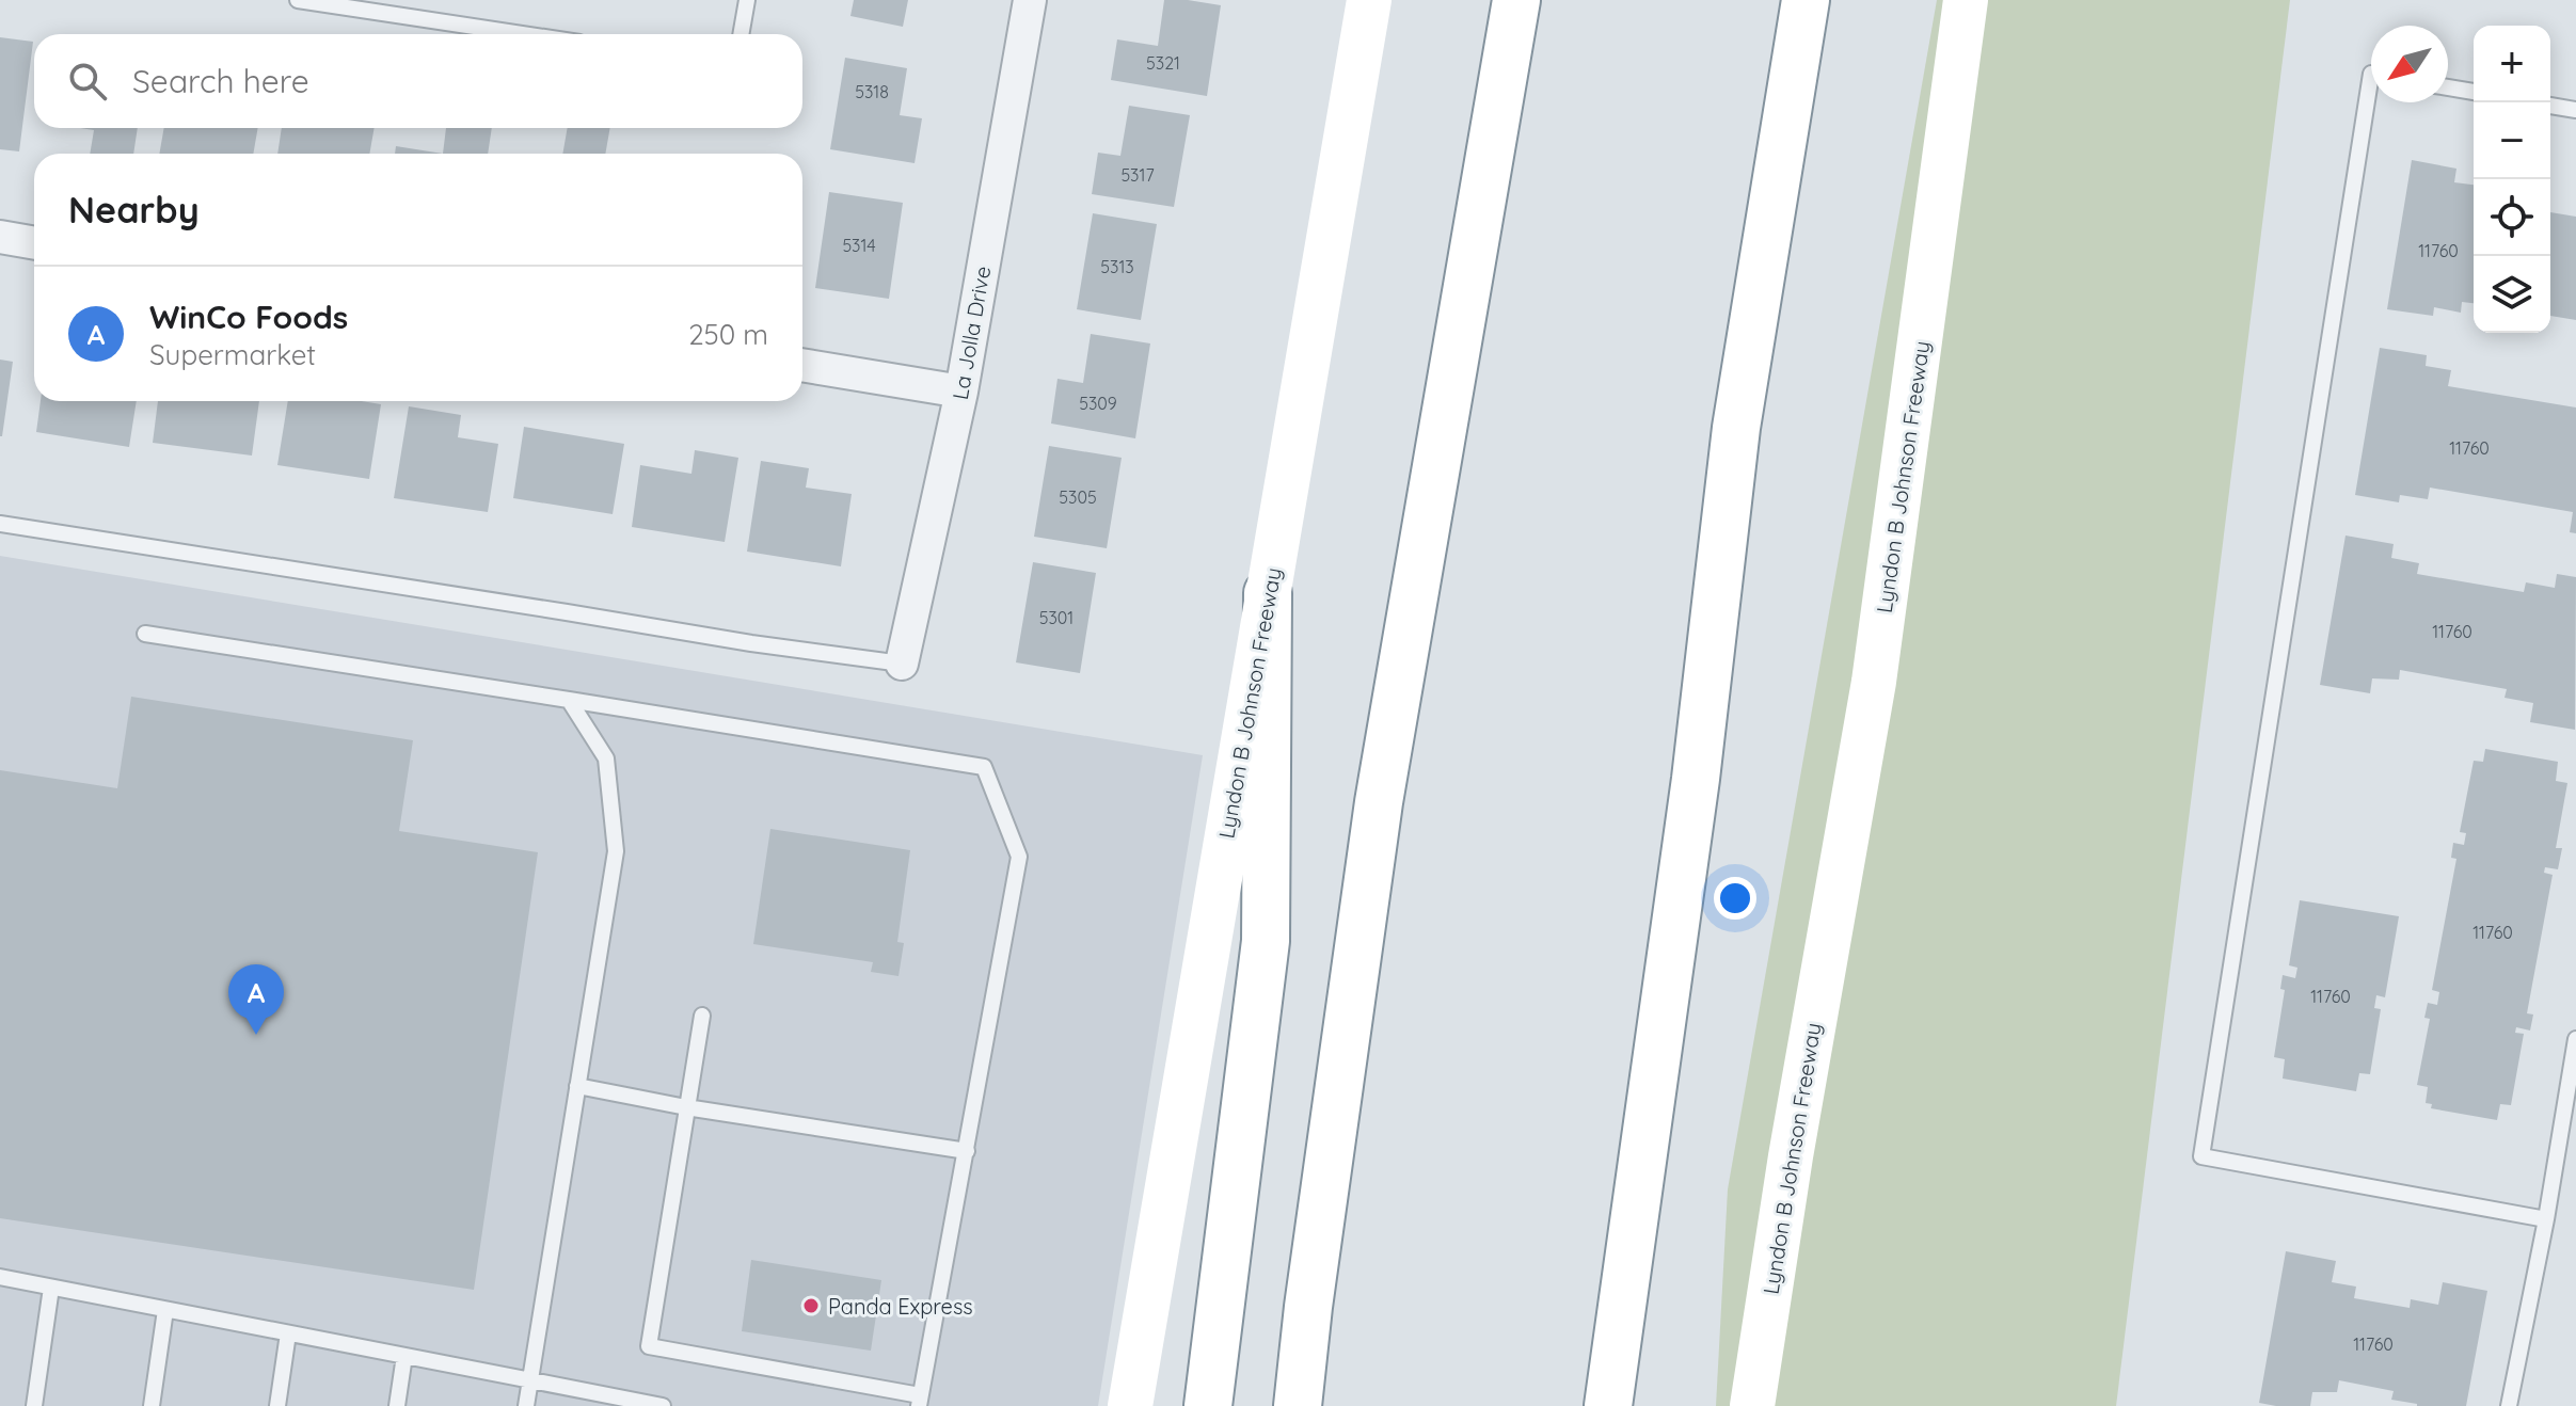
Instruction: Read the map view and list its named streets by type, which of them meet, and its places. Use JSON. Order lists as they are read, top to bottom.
{
  "streets": {
    "main road": ["Lyndon B Johnson Freeway"],
    "street": ["La Jolla Drive"]
  },
  "places": ["Panda Express"],
  "house_numbers": [
    "5321",
    "5318",
    "5317",
    "5314",
    "11760",
    "5313",
    "5309",
    "11760",
    "5305",
    "5301",
    "11760",
    "11760",
    "11760",
    "11760"
  ],
  "north": "bottom left",
  "page": {
    "map_buttons": ["+", "−"],
    "search": "Search here",
    "heading": "Nearby",
    "list": [
      {
        "mark": "A",
        "name": "WinCo Foods",
        "note": "Supermarket",
        "value": "250 m"
      }
    ],
    "pins": "A"
  }
}
